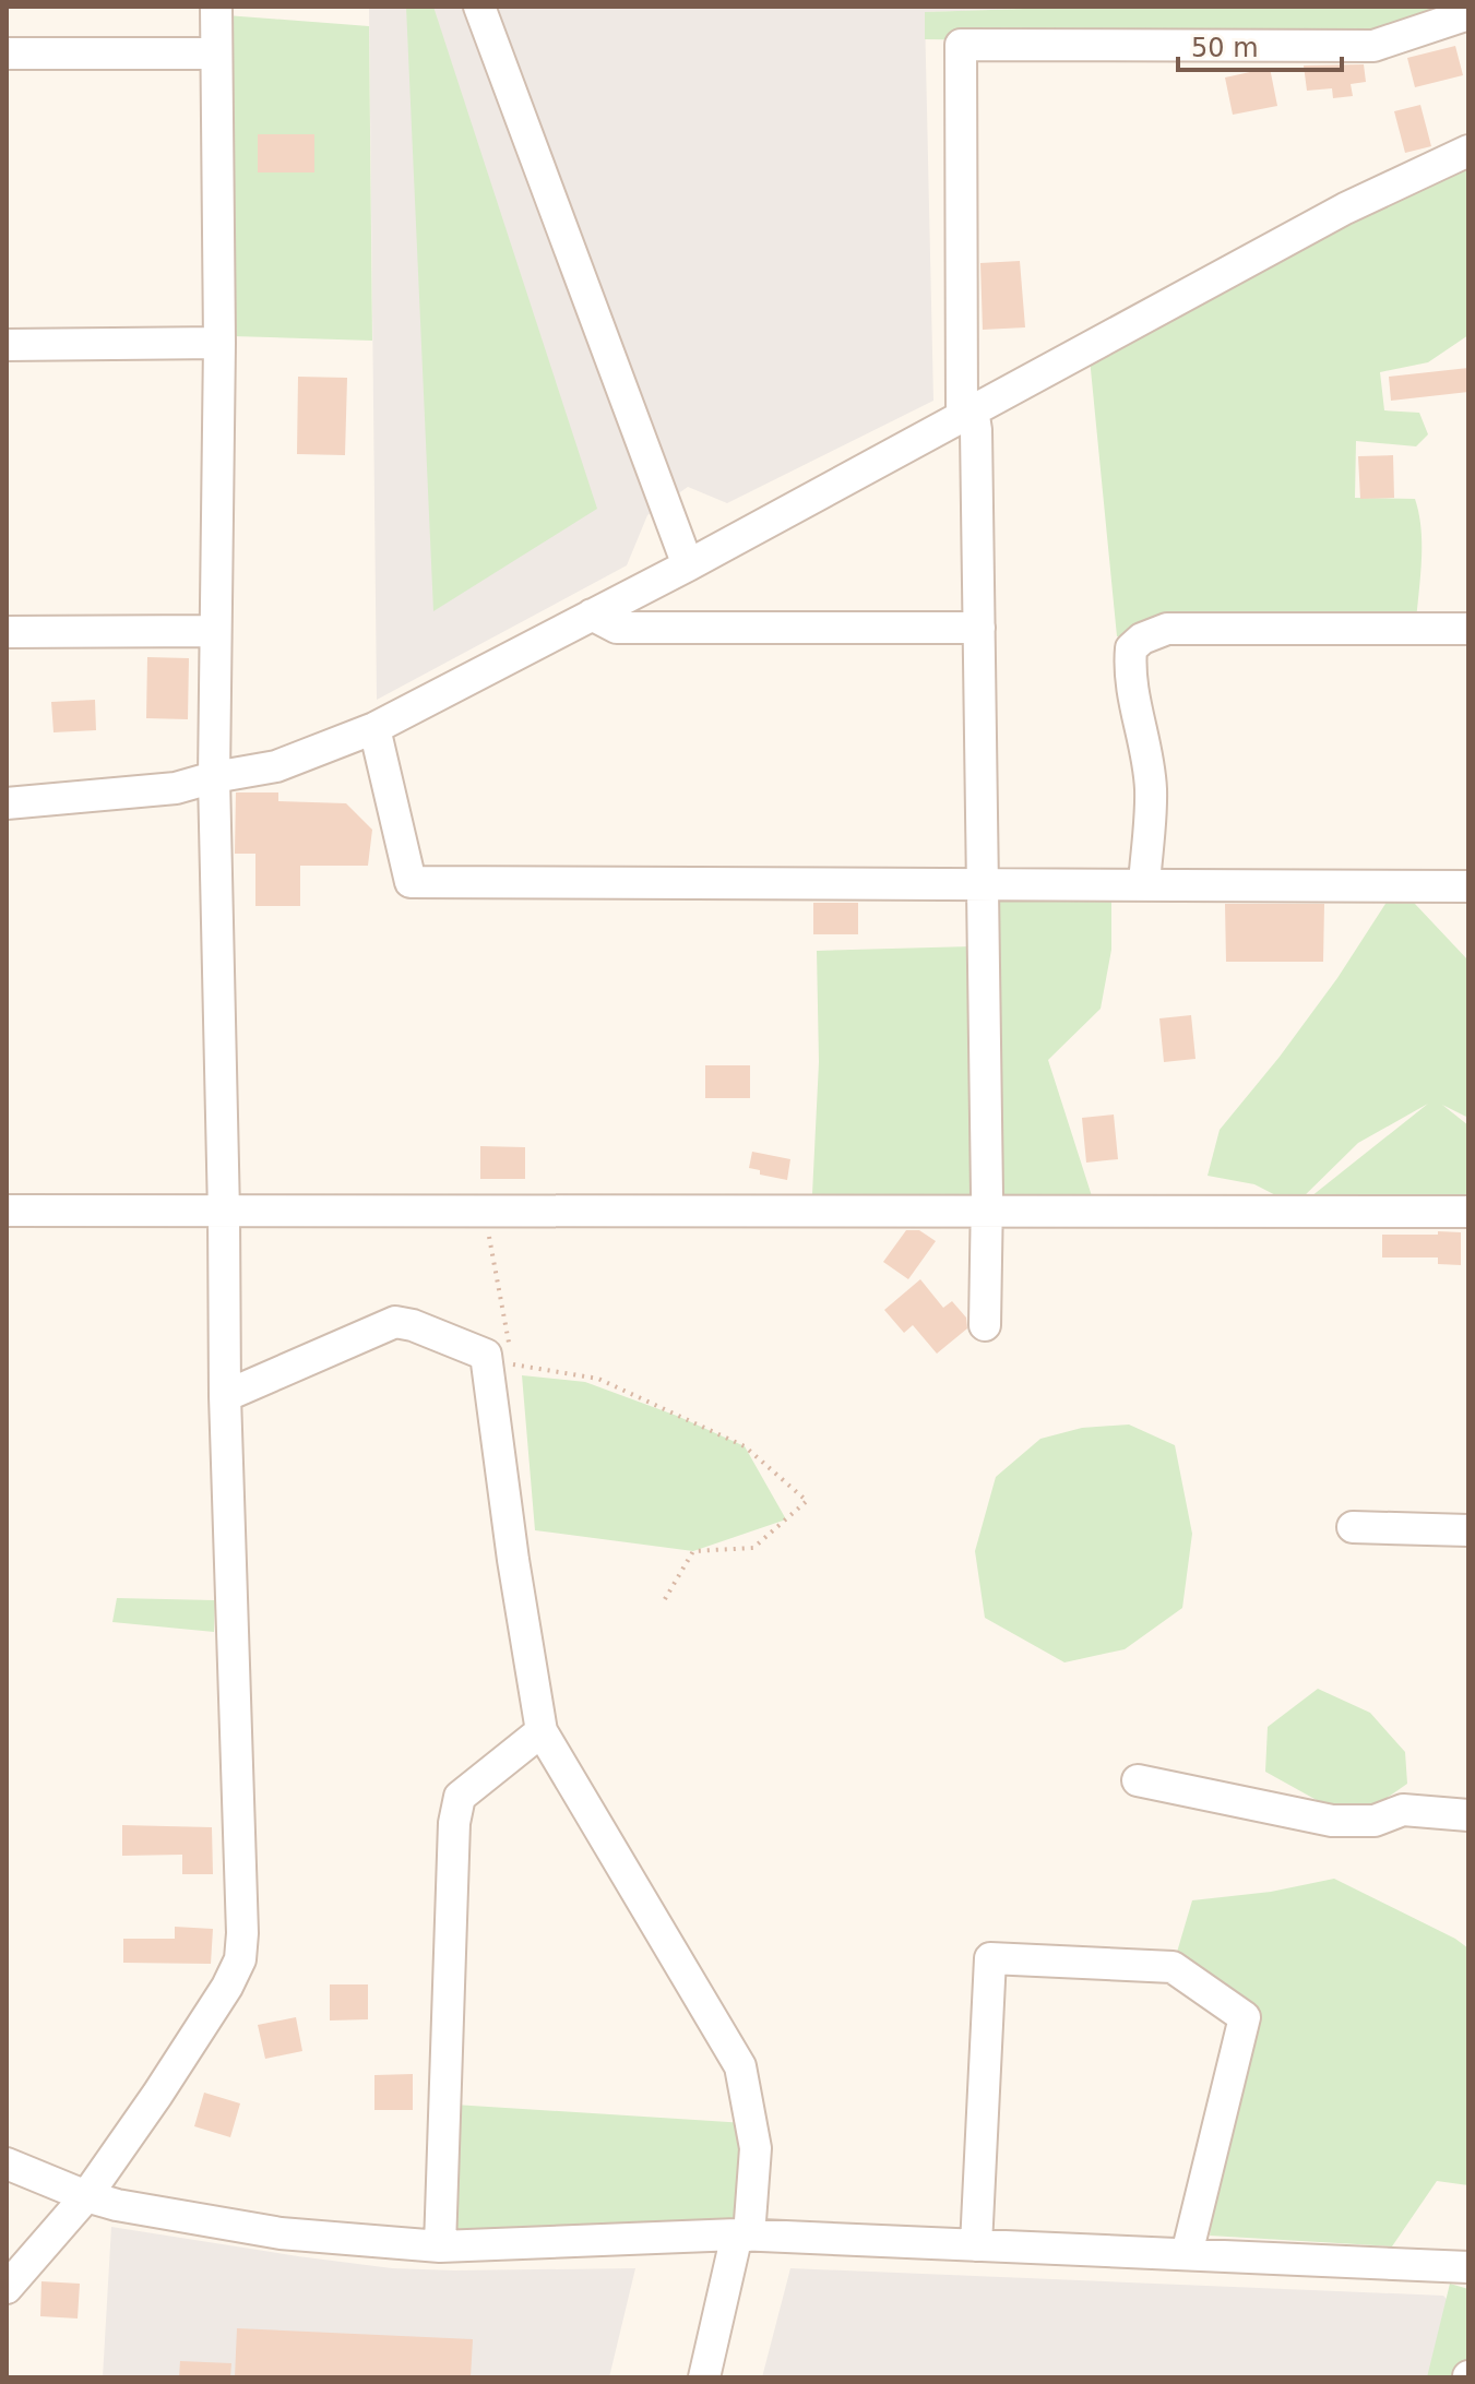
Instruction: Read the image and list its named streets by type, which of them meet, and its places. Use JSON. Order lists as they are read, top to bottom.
{
  "scale_bar": "50 m"
}
